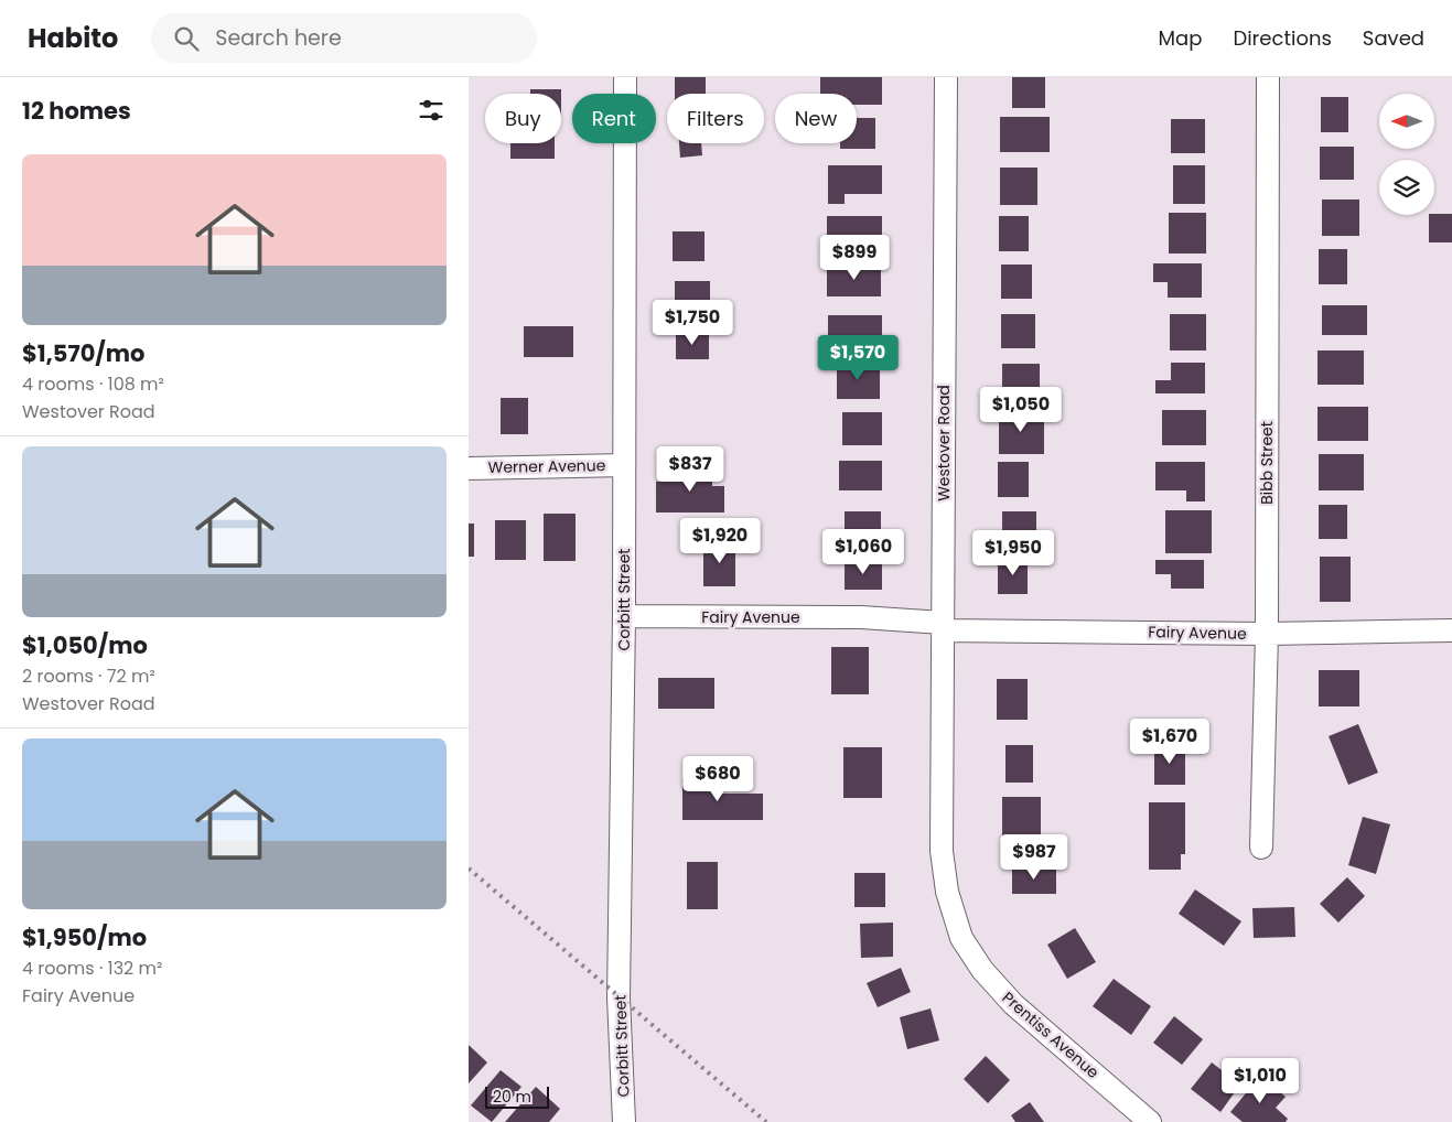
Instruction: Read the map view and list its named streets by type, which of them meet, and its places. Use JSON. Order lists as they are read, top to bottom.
{
  "streets": {
    "street": [
      "Westover Road",
      "Bibb Street",
      "Werner Avenue",
      "Corbitt Street",
      "Fairy Avenue",
      "Prentiss Avenue"
    ]
  },
  "crossings": [
    ["Westover Road", "Fairy Avenue"],
    ["Westover Road", "Prentiss Avenue"],
    ["Bibb Street", "Fairy Avenue"],
    ["Werner Avenue", "Corbitt Street"],
    ["Corbitt Street", "Fairy Avenue"]
  ],
  "scale_bar": "20 m",
  "north": "left",
  "page": {
    "header": "Habito",
    "search": "Search here",
    "nav": ["Map", "Directions", "Saved"],
    "heading": "12 homes",
    "chip": [
      "Buy",
      "Rent",
      "Filters",
      "New"
    ],
    "list": [
      {
        "name": "$1,570/mo",
        "note": "4 rooms · 108 m² · Westover Road"
      },
      {
        "name": "$1,050/mo",
        "note": "2 rooms · 72 m² · Westover Road"
      },
      {
        "name": "$1,950/mo",
        "note": "4 rooms · 132 m² · Fairy Avenue"
      }
    ],
    "price": [
      "$899",
      "$1,750",
      "$1,570",
      "$1,050",
      "$837",
      "$1,920",
      "$1,060",
      "$1,950",
      "$1,670",
      "$680",
      "$987",
      "$1,010"
    ],
    "scale": "20 m"
  }
}
